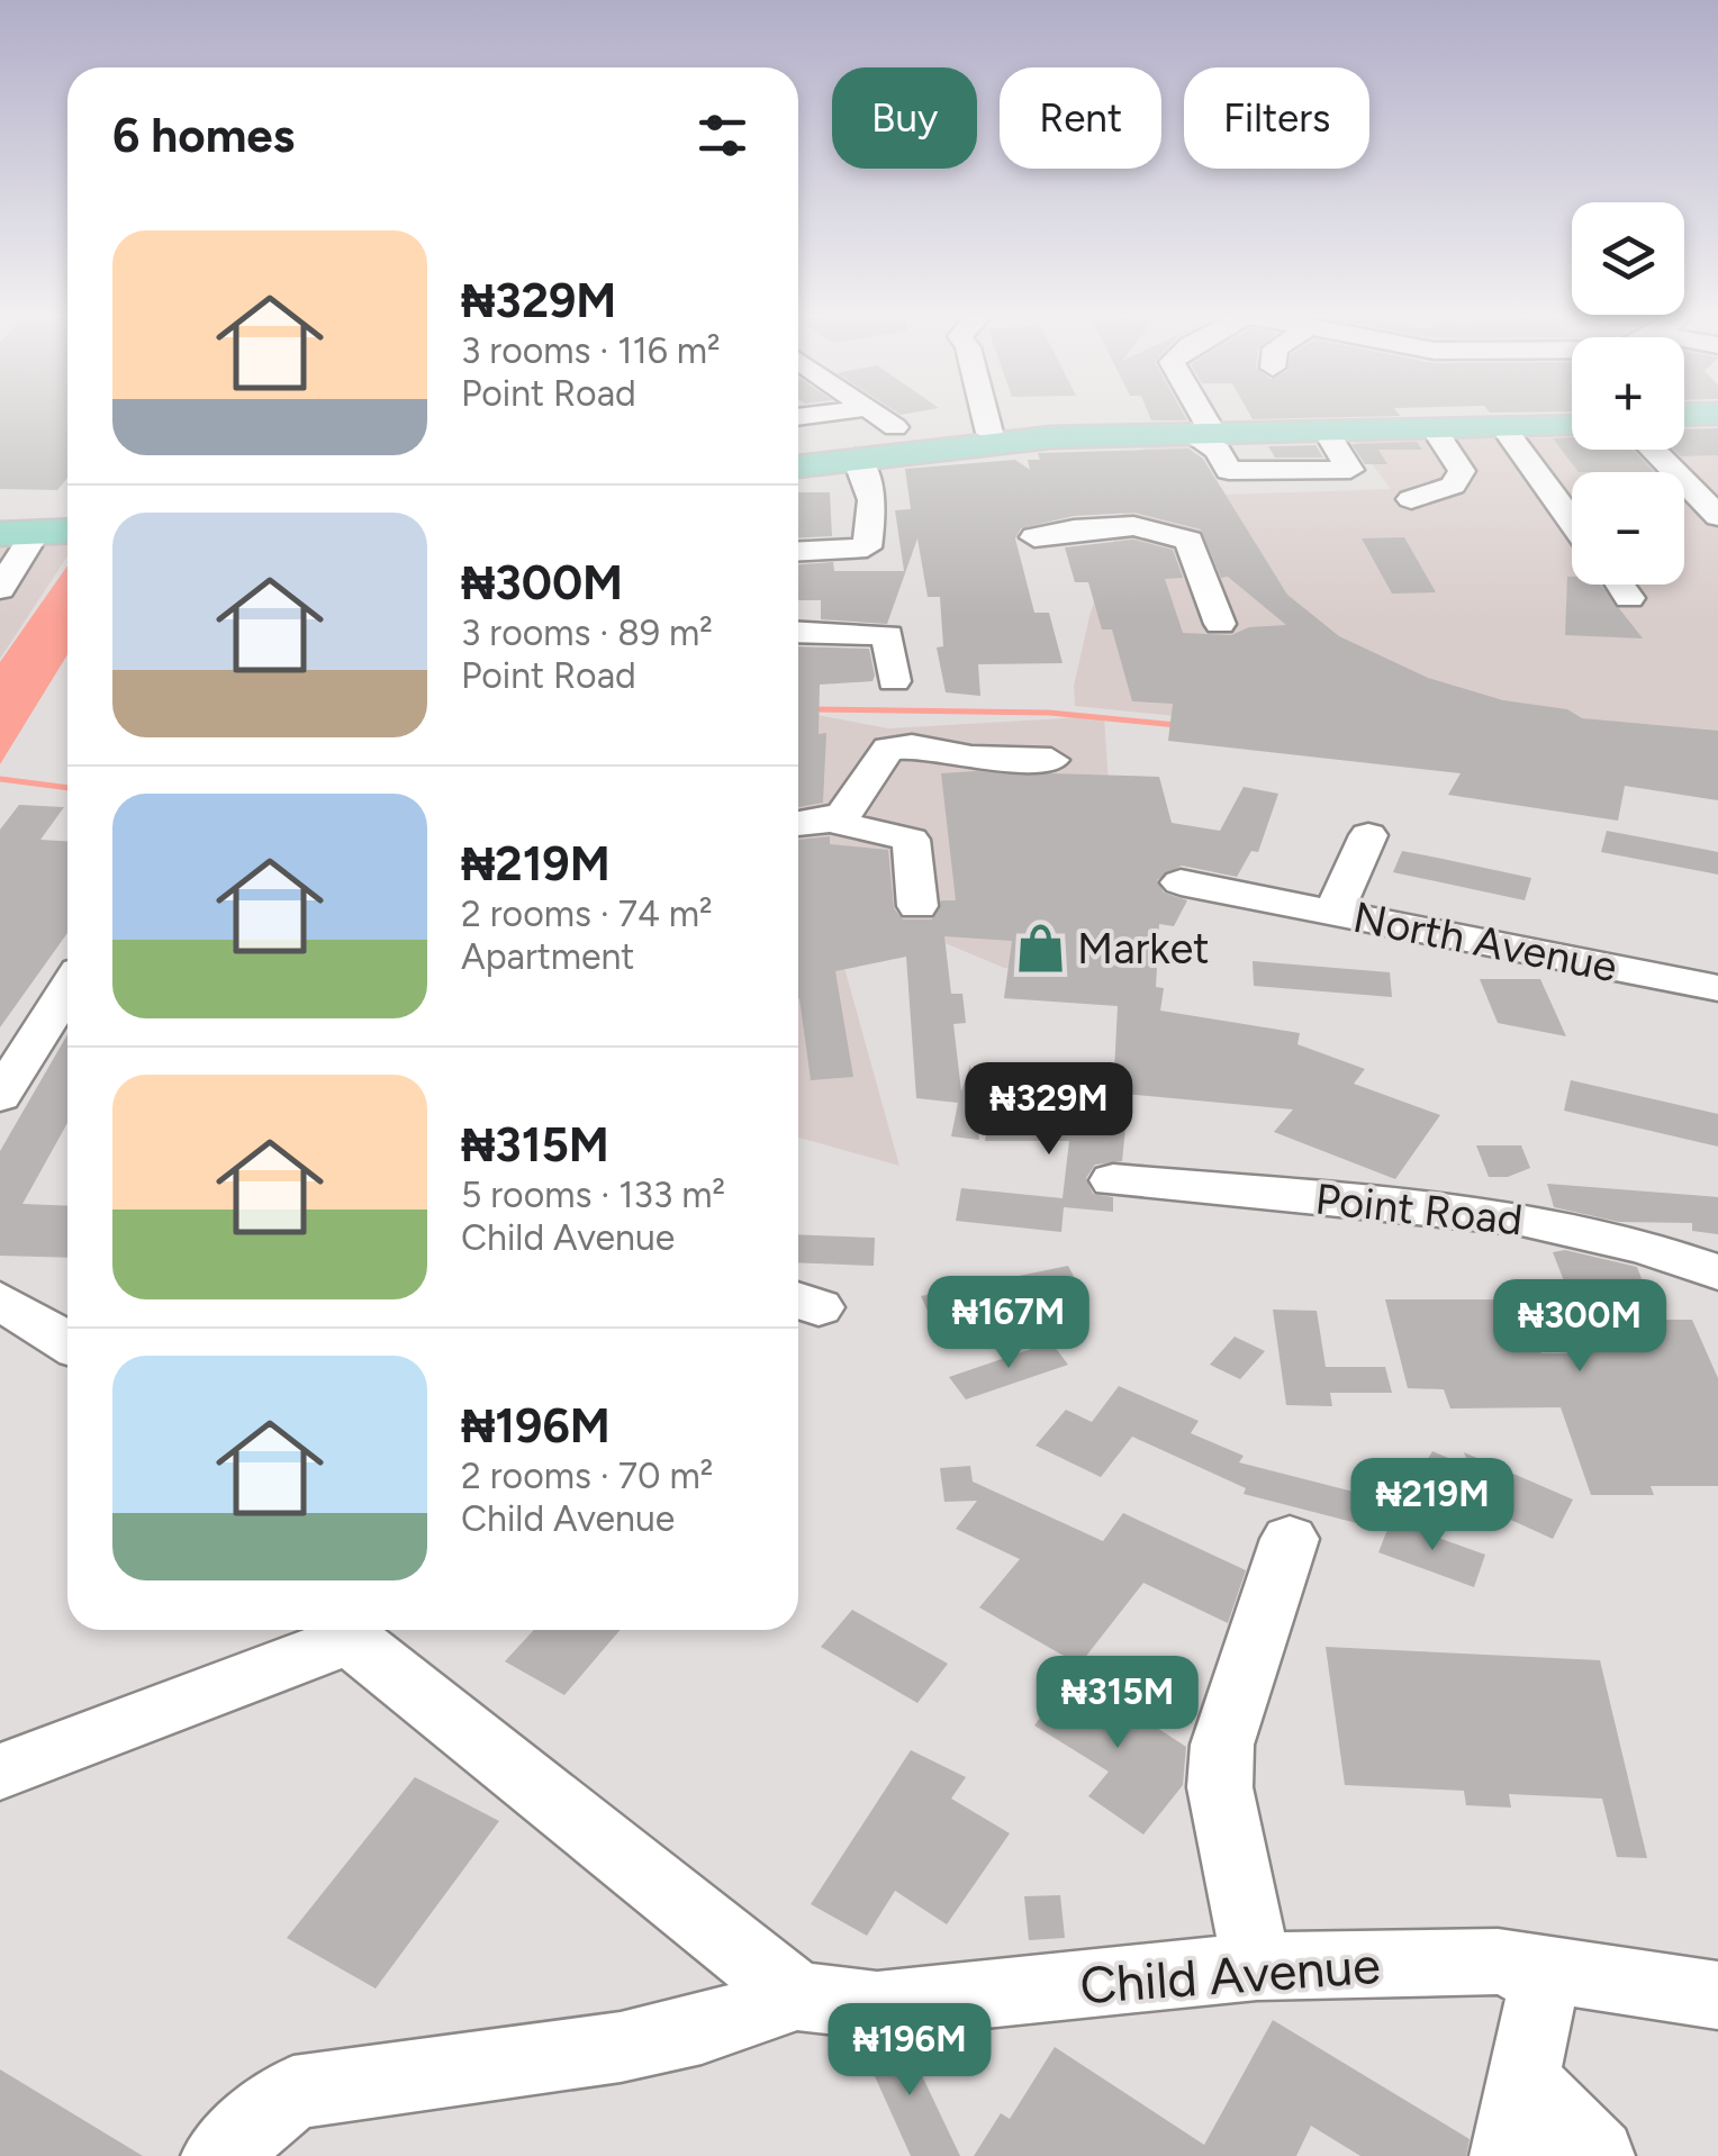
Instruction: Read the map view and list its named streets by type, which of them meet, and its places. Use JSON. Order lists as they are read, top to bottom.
{
  "streets": {
    "street": ["North Avenue", "Point Road", "Child Avenue"]
  },
  "places": {
    "shop": ["Market"]
  },
  "page": {
    "chip": ["Buy", "Rent", "Filters"],
    "heading": "6 homes",
    "map_buttons": ["+", "−"],
    "list": [
      {
        "name": "₦329M",
        "note": "3 rooms · 116 m² · Point Road"
      },
      {
        "name": "₦300M",
        "note": "3 rooms · 89 m² · Point Road"
      },
      {
        "name": "₦219M",
        "note": "2 rooms · 74 m² · Apartment"
      },
      {
        "name": "₦315M",
        "note": "5 rooms · 133 m² · Child Avenue"
      },
      {
        "name": "₦196M",
        "note": "2 rooms · 70 m² · Child Avenue"
      }
    ],
    "price": [
      "₦329M",
      "₦167M",
      "₦300M",
      "₦219M",
      "₦315M",
      "₦196M"
    ]
  }
}
